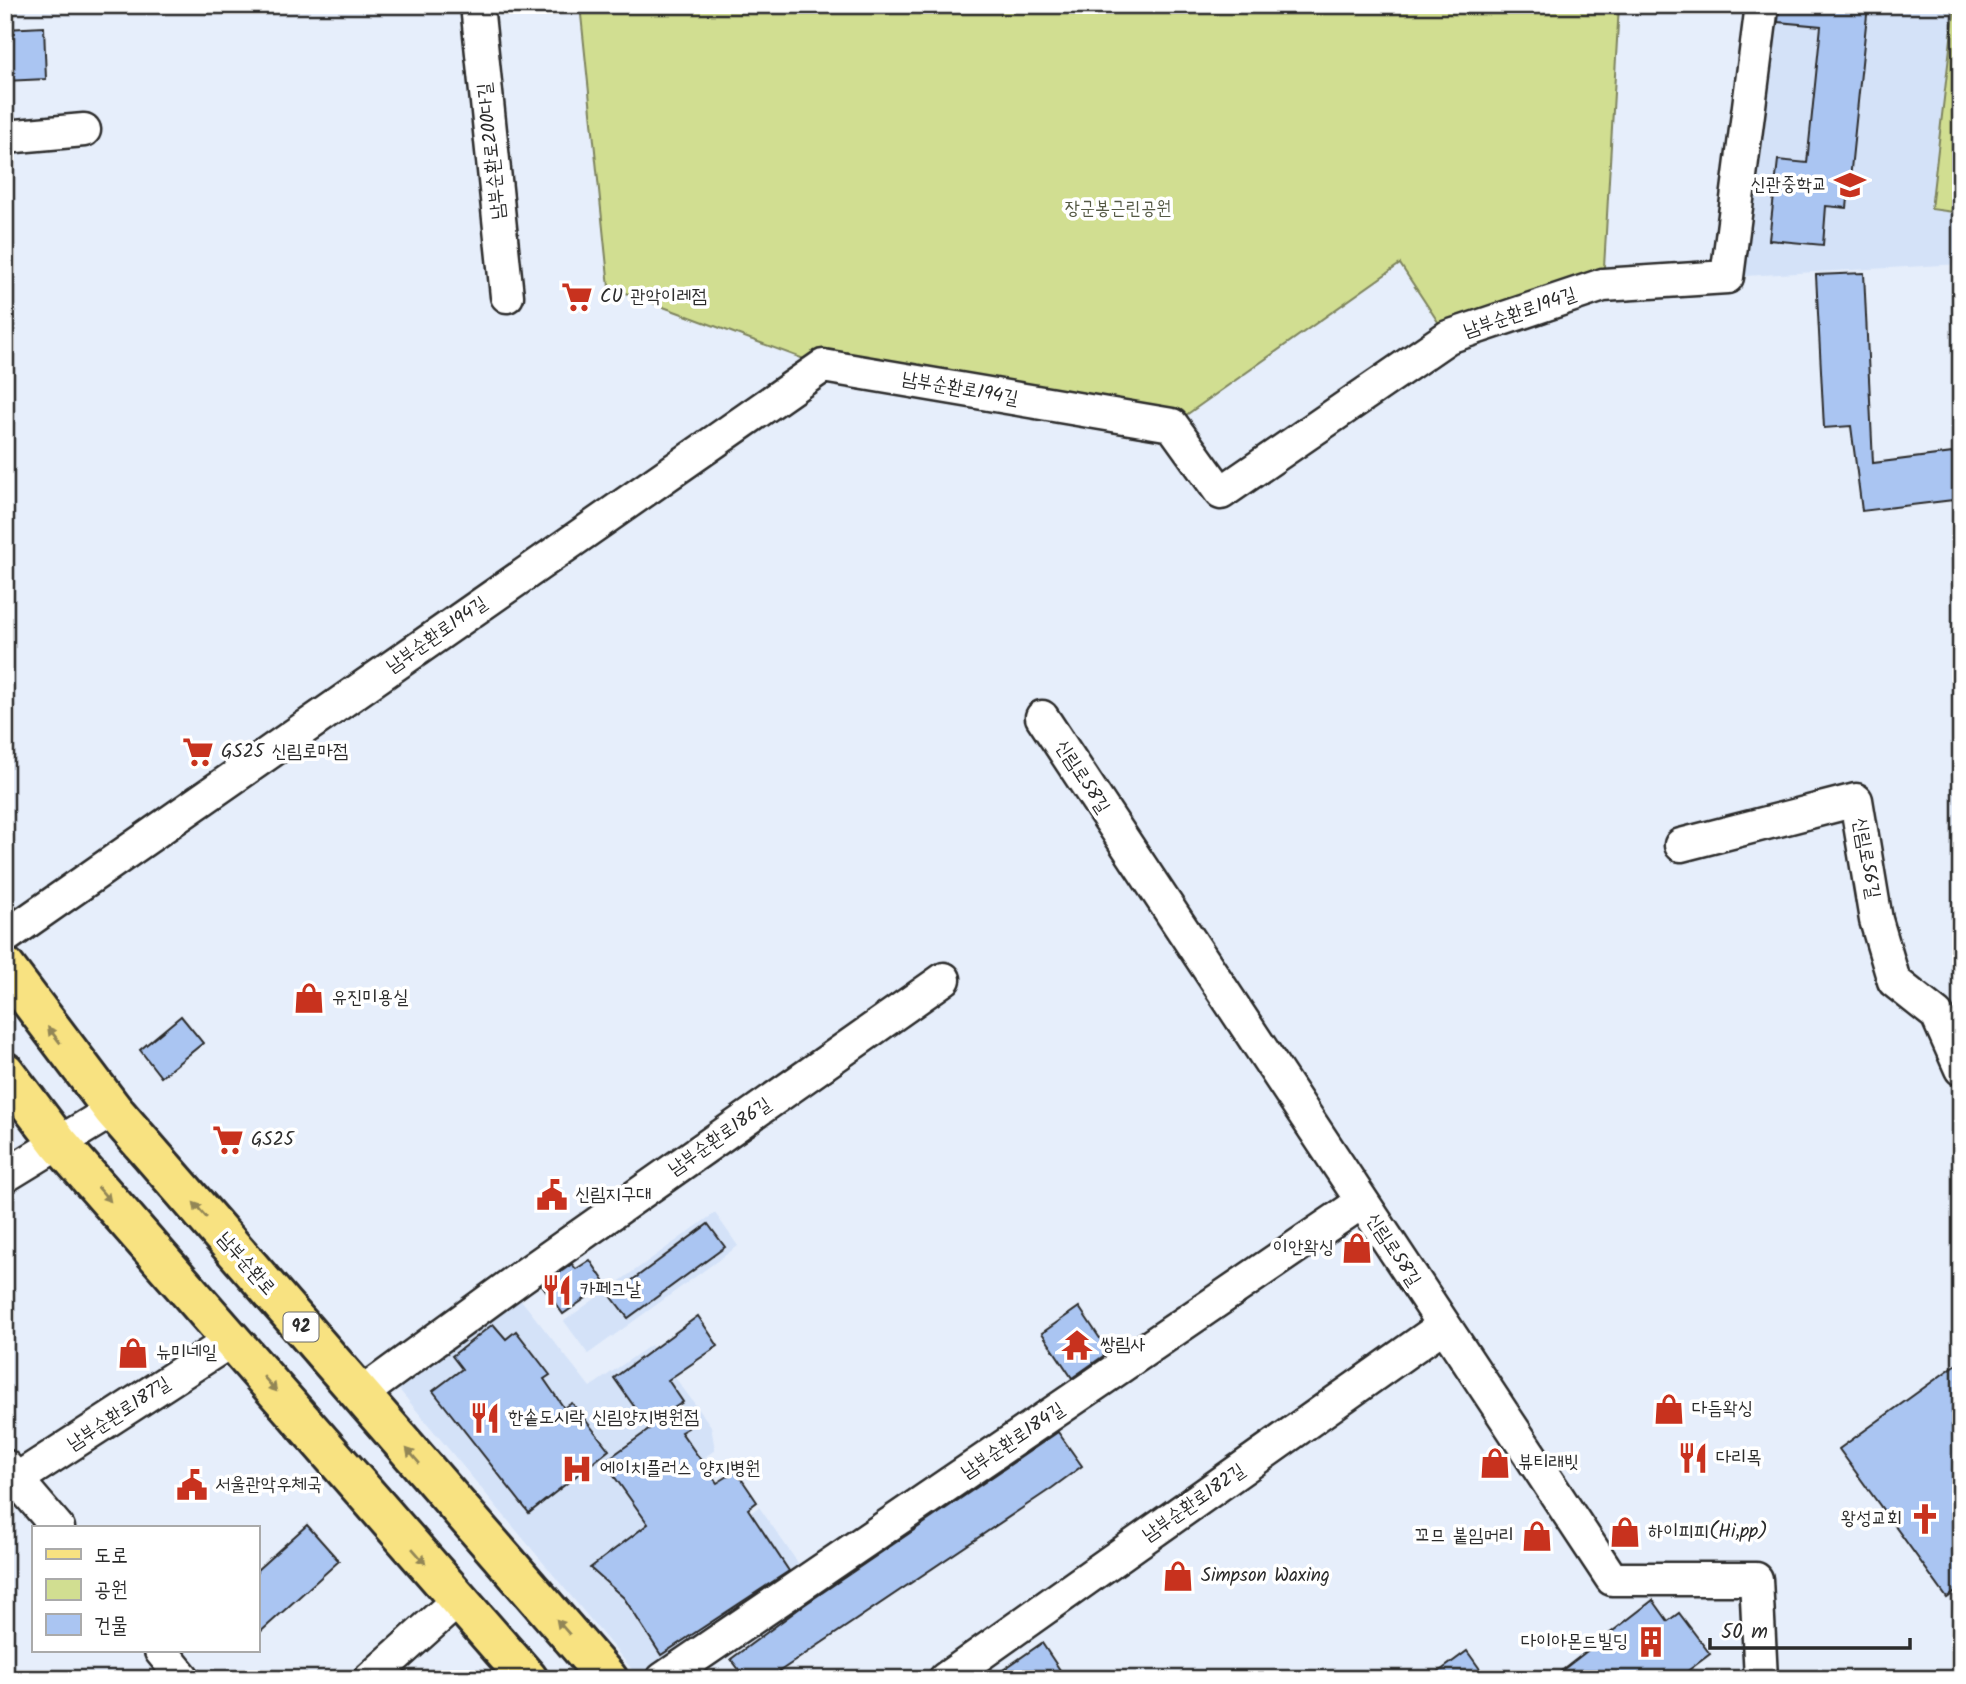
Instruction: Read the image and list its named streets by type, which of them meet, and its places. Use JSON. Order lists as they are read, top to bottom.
{
  "streets": {
    "main road": ["남부순환로", "92"],
    "street": [
      "남부순환로200다길",
      "남부순환로194길",
      "신림로58길",
      "신림로56길",
      "남부순환로186길",
      "남부순환로187길",
      "남부순환로184길",
      "남부순환로182길"
    ]
  },
  "crossings": [
    ["신림로58길", "남부순환로184길"],
    ["신림로58길", "남부순환로182길"],
    ["남부순환로186길", "남부순환로"]
  ],
  "parks": ["장군봉근린공원"],
  "places": {
    "school or university": ["신관중학교"],
    "supermarket": ["CU 관악이레점", "GS25 신림로마점", "GS25"],
    "shop": [
      "유진미용실",
      "이안왁싱",
      "뉴미네일",
      "다듬왁싱",
      "뷰티래빗",
      "하이피피(Hi,pp)",
      "꼬므 붙임머리",
      "Simpson Waxing"
    ],
    "public building": ["신림지구대", "서울관악우체국"],
    "restaurant": ["카페그날", "한솥도시락 신림양지병원점", "다리목"],
    "temple": ["쌍림사"],
    "hospital": ["에이치플러스 양지병원"],
    "church": ["왕성교회"],
    "building": ["다이아몬드빌딩"]
  },
  "legend": ["도로", "공원", "건물"],
  "scale_bar": "50 m"
}
